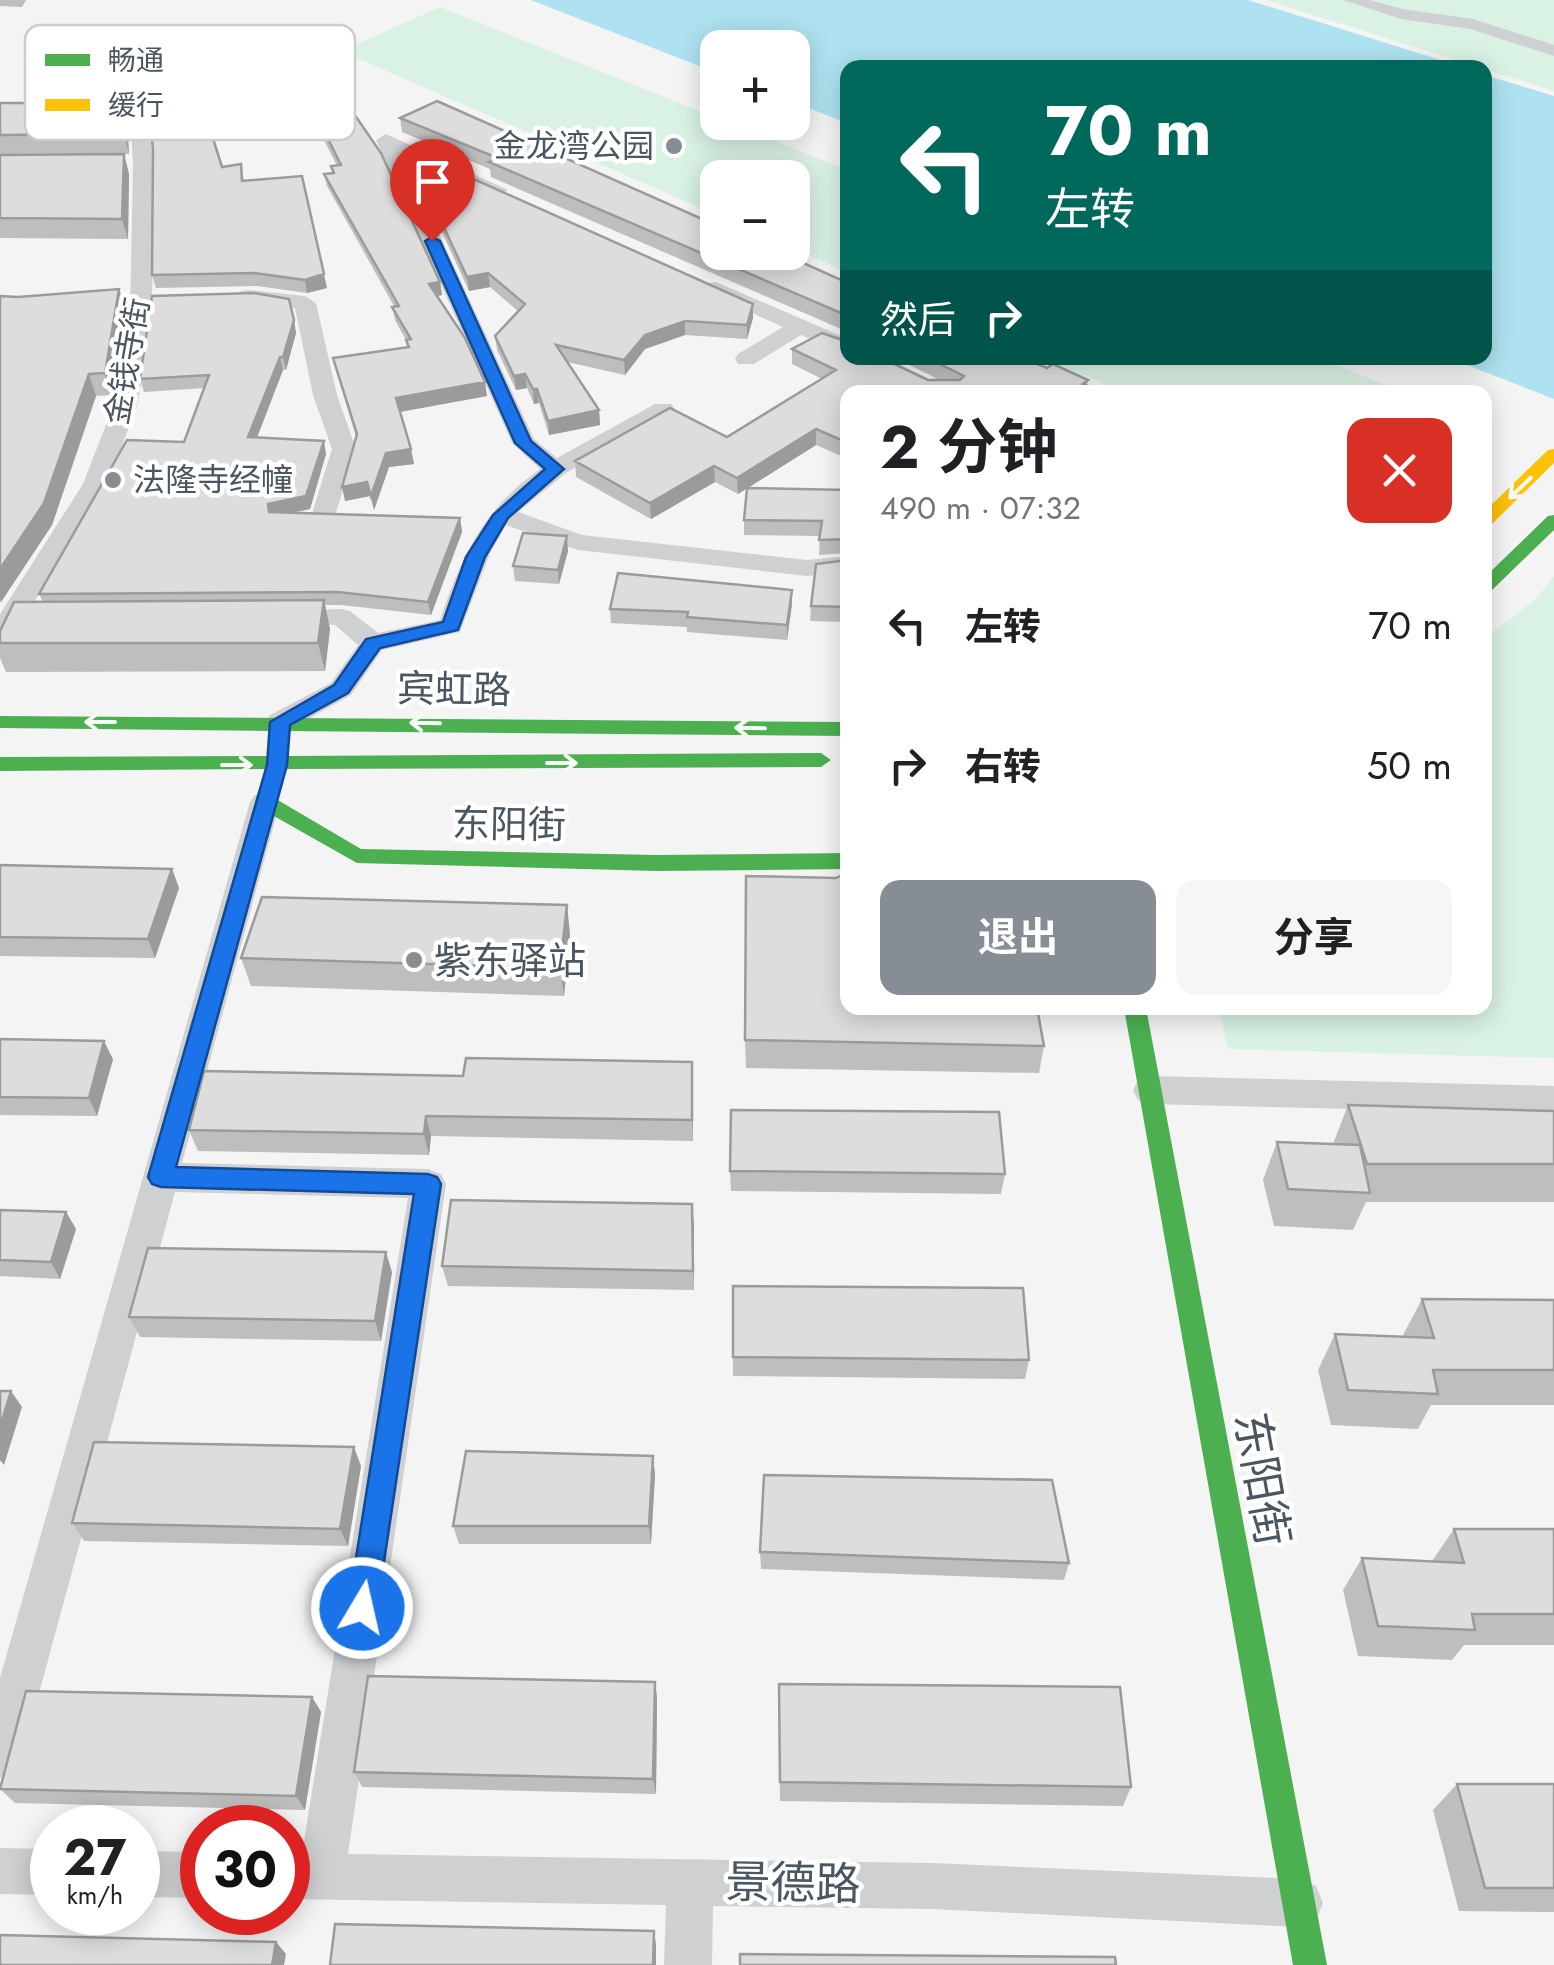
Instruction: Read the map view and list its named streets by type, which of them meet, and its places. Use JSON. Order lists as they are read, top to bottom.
{
  "streets": {
    "main road": ["宾虹路", "东阳街"],
    "street": ["金钱寺街", "景德路"]
  },
  "crossings": [
    ["东阳街", "景德路"]
  ],
  "places": ["金龙湾公园", "法隆寺经幢", "紫东驿站"],
  "legend": ["畅通", "缓行"],
  "page": {
    "map_buttons": ["+", "−"],
    "turn": ["70 m", "左转"],
    "then": "然后",
    "heading": ["2 分钟", "490 m · 07:32"],
    "list": [
      {
        "name": "左转",
        "value": "70 m"
      },
      {
        "name": "右转",
        "value": "50 m"
      }
    ],
    "buttons": ["退出", "分享"],
    "speed": "27 km/h",
    "limit": "30"
  }
}
